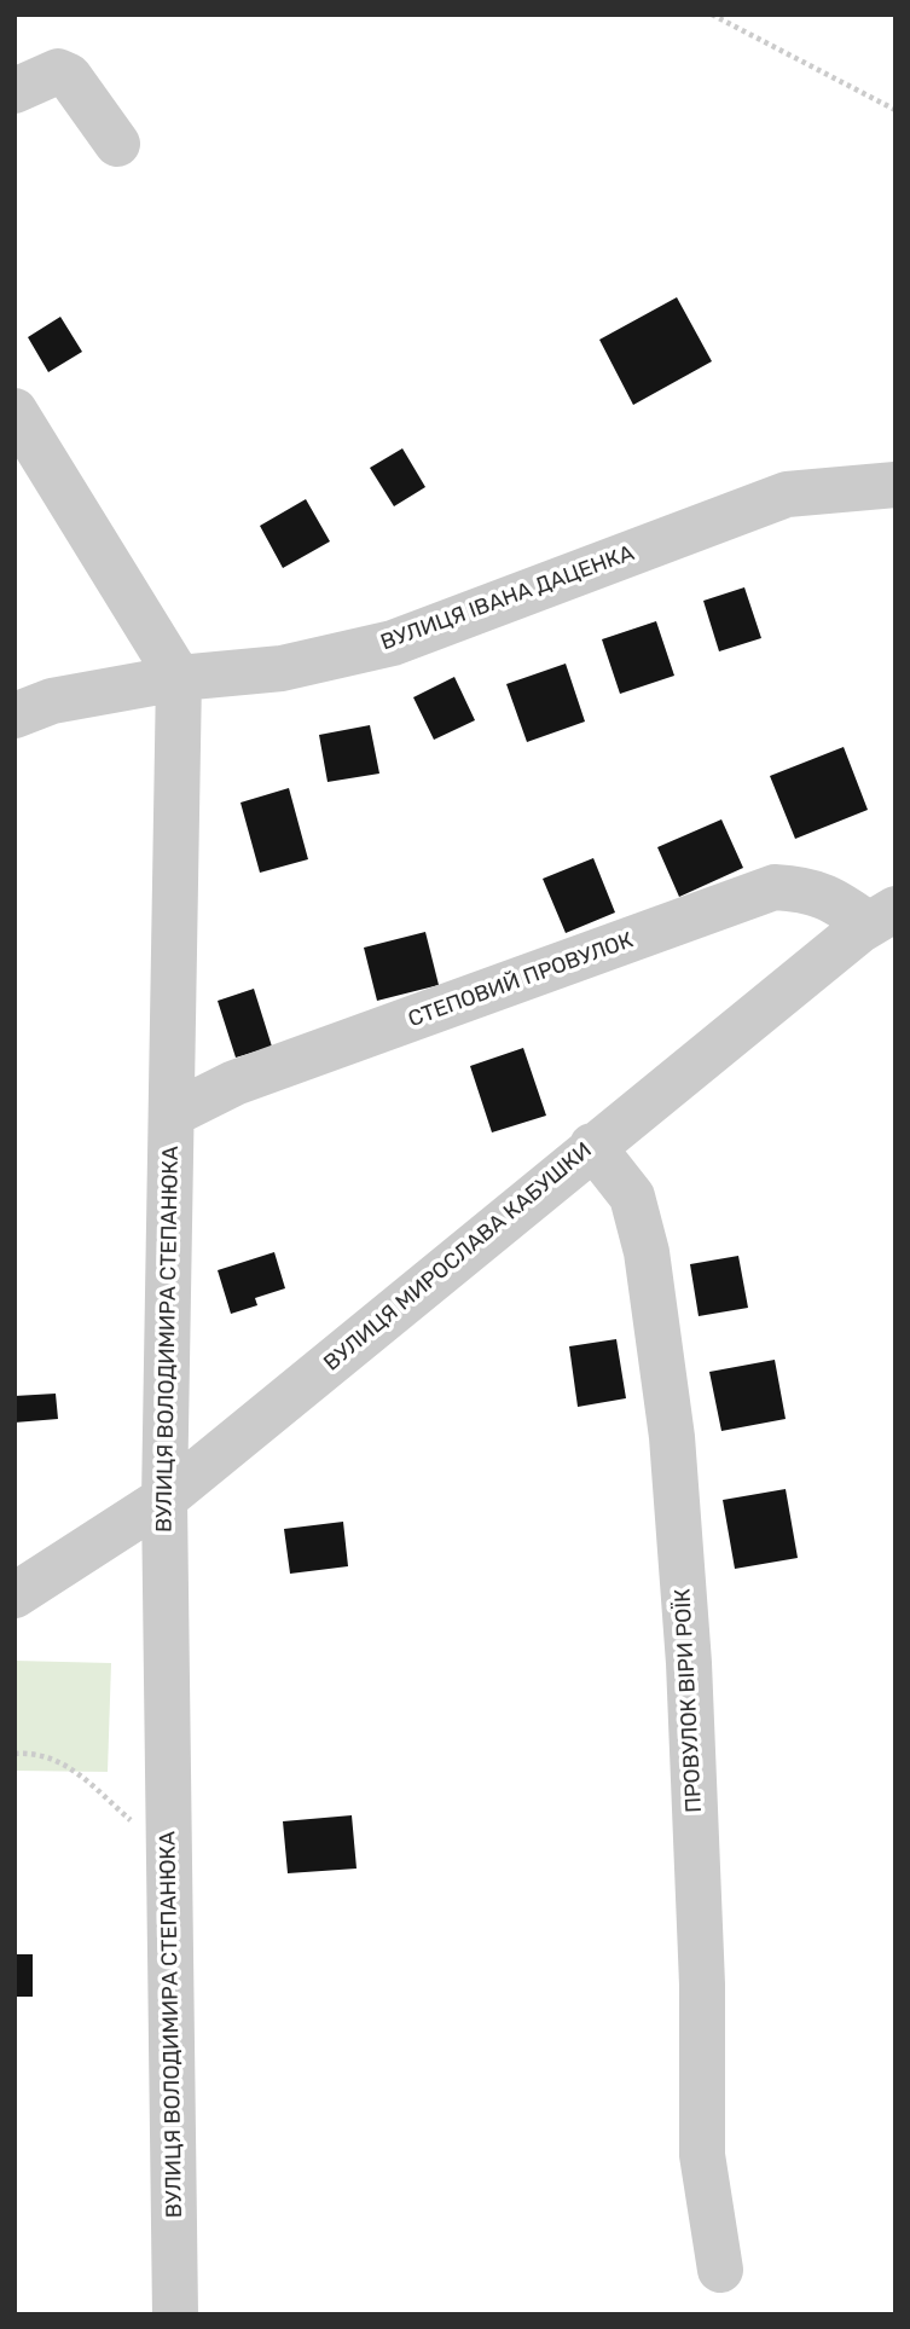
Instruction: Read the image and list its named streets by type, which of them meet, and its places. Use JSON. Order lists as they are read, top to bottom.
{
  "streets": {
    "street": [
      "ВУЛИЦЯ ІВАНА ДАЦЕНКА",
      "СТЕПОВИЙ ПРОВУЛОК",
      "ВУЛИЦЯ МИРОСЛАВА КАБУШКИ",
      "ВУЛИЦЯ ВОЛОДИМИРА СТЕПАНЮКА",
      "ПРОВУЛОК ВІРИ РОЇК"
    ]
  },
  "crossings": [
    ["ВУЛИЦЯ ІВАНА ДАЦЕНКА", "ВУЛИЦЯ ВОЛОДИМИРА СТЕПАНЮКА"],
    ["СТЕПОВИЙ ПРОВУЛОК", "ВУЛИЦЯ МИРОСЛАВА КАБУШКИ"],
    ["СТЕПОВИЙ ПРОВУЛОК", "ВУЛИЦЯ ВОЛОДИМИРА СТЕПАНЮКА"],
    ["ВУЛИЦЯ МИРОСЛАВА КАБУШКИ", "ВУЛИЦЯ ВОЛОДИМИРА СТЕПАНЮКА"],
    ["ВУЛИЦЯ МИРОСЛАВА КАБУШКИ", "ПРОВУЛОК ВІРИ РОЇК"]
  ]
}
